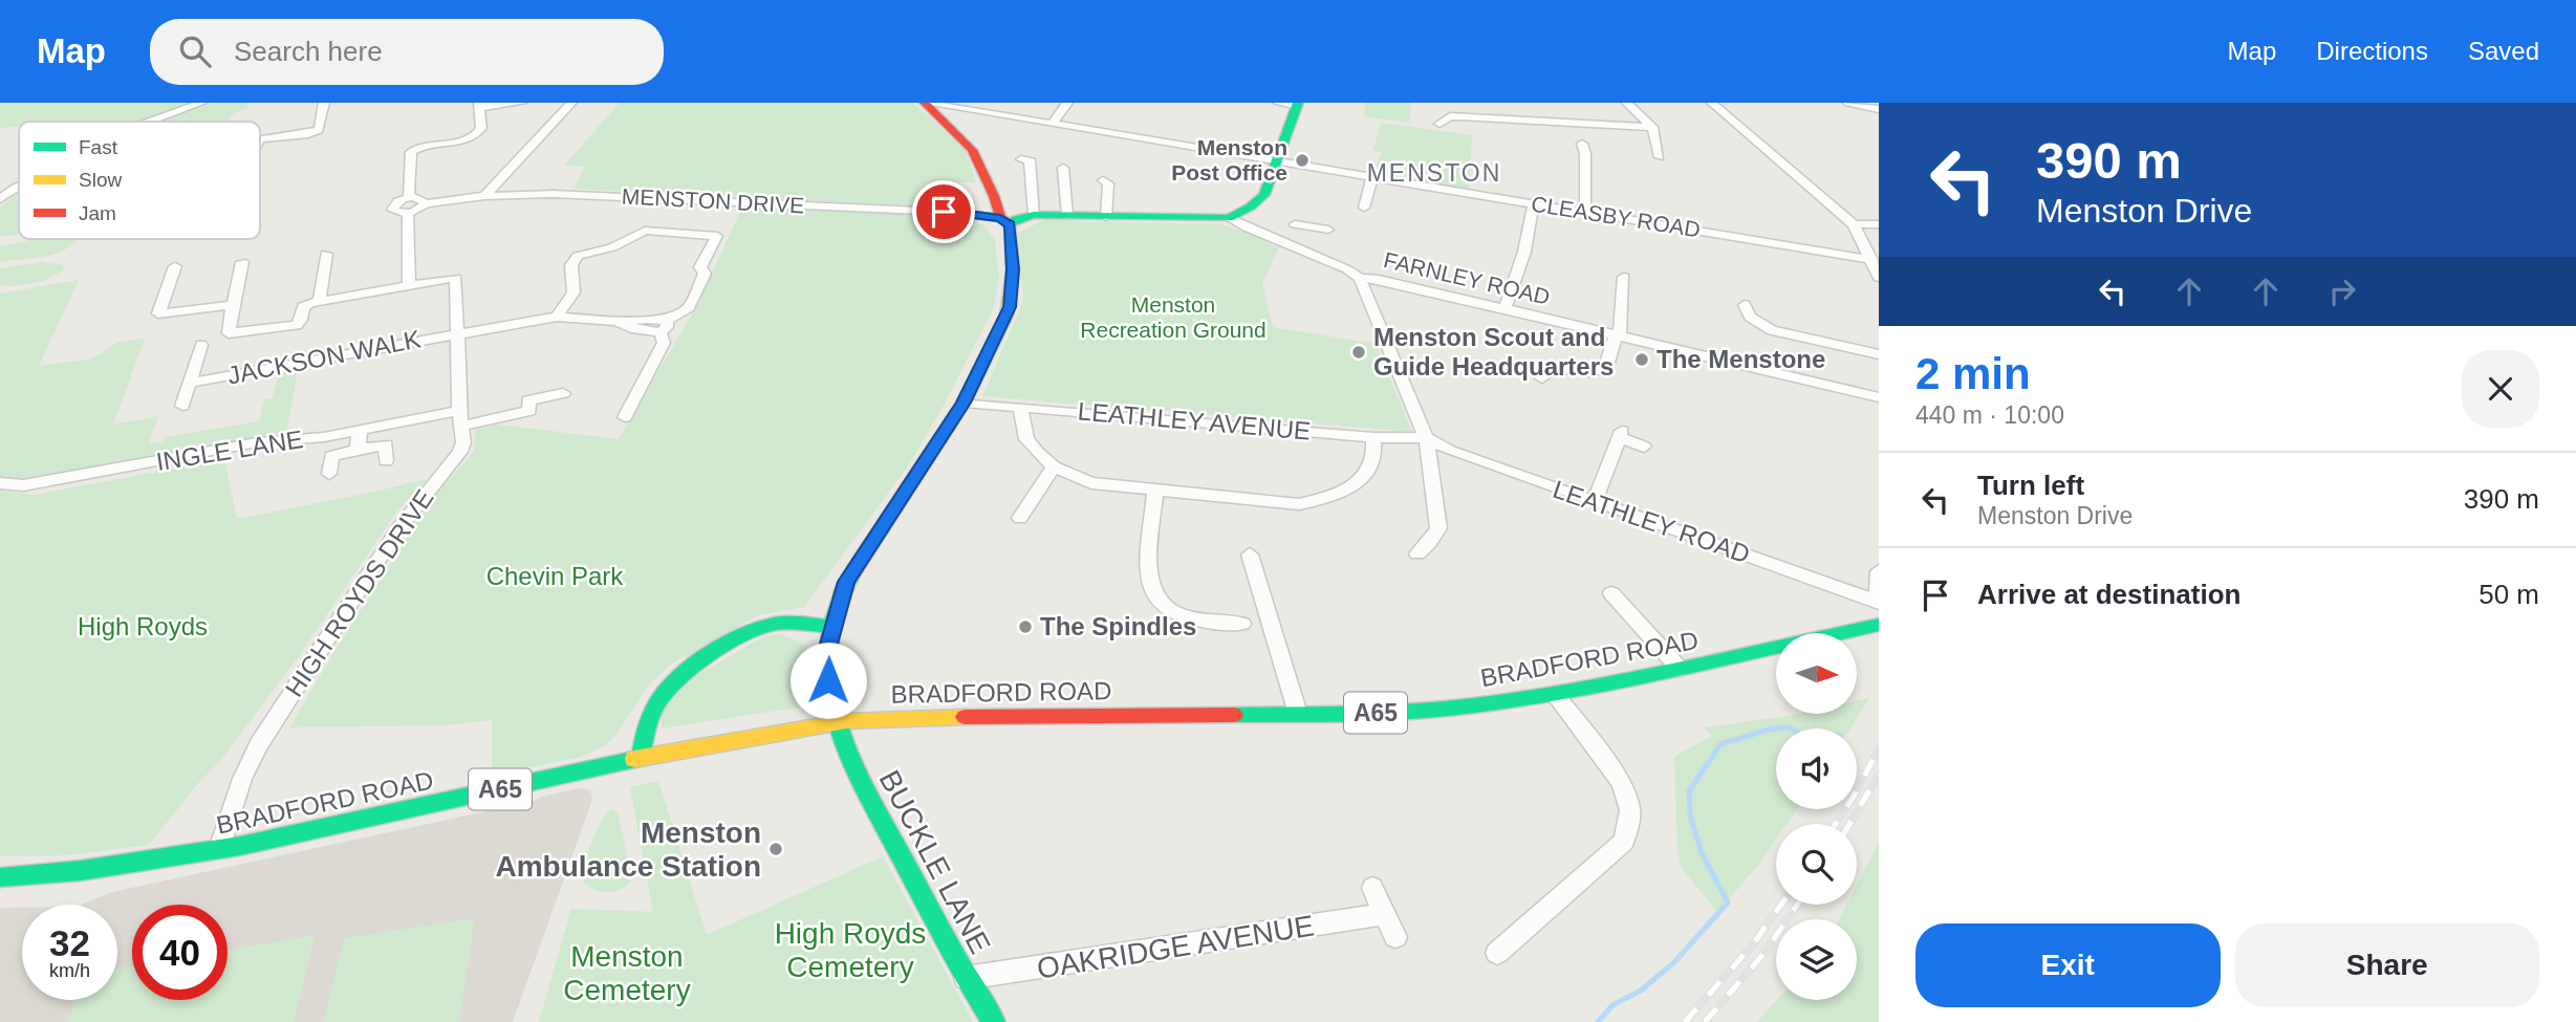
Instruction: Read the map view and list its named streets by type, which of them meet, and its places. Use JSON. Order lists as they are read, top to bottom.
{
  "streets": {
    "street": [
      "MENSTON DRIVE",
      "CLEASBY ROAD",
      "FARNLEY ROAD",
      "JACKSON WALK",
      "LEATHLEY AVENUE",
      "INGLE LANE",
      "LEATHLEY ROAD",
      "HIGH ROYDS DRIVE",
      "BRADFORD ROAD",
      "A65",
      "BUCKLE LANE",
      "OAKRIDGE AVENUE"
    ]
  },
  "crossings": [
    ["MENSTON DRIVE", "FARNLEY ROAD"],
    ["MENSTON DRIVE", "BUCKLE LANE"],
    ["CLEASBY ROAD", "BUCKLE LANE"],
    ["FARNLEY ROAD", "BUCKLE LANE"],
    ["JACKSON WALK", "HIGH ROYDS DRIVE"],
    ["LEATHLEY AVENUE", "LEATHLEY ROAD"],
    ["LEATHLEY AVENUE", "BUCKLE LANE"],
    ["INGLE LANE", "HIGH ROYDS DRIVE"],
    ["HIGH ROYDS DRIVE", "BRADFORD ROAD"],
    ["BRADFORD ROAD", "BUCKLE LANE"],
    ["BUCKLE LANE", "OAKRIDGE AVENUE"]
  ],
  "districts": ["MENSTON"],
  "parks": [
    "Menston Recreation Ground",
    "Chevin Park",
    "High Royds",
    "High Royds Cemetery",
    "Menston Cemetery"
  ],
  "places": [
    "Menston Post Office",
    "Menston Scout and Guide Headquarters",
    "The Menstone",
    "The Spindles",
    "Menston Ambulance Station"
  ],
  "legend": ["Fast", "Slow", "Jam"],
  "north": "right",
  "page": {
    "header": "Map",
    "search": "Search here",
    "nav": ["Map", "Directions", "Saved"],
    "turn": ["390 m", "Menston Drive"],
    "heading": ["2 min", "440 m · 10:00"],
    "list": [
      {
        "name": "Turn left",
        "note": "Menston Drive",
        "value": "390 m"
      },
      {
        "name": "Arrive at destination",
        "value": "50 m"
      }
    ],
    "speed": "32 km/h",
    "limit": "40",
    "buttons": ["Exit", "Share"]
  }
}
